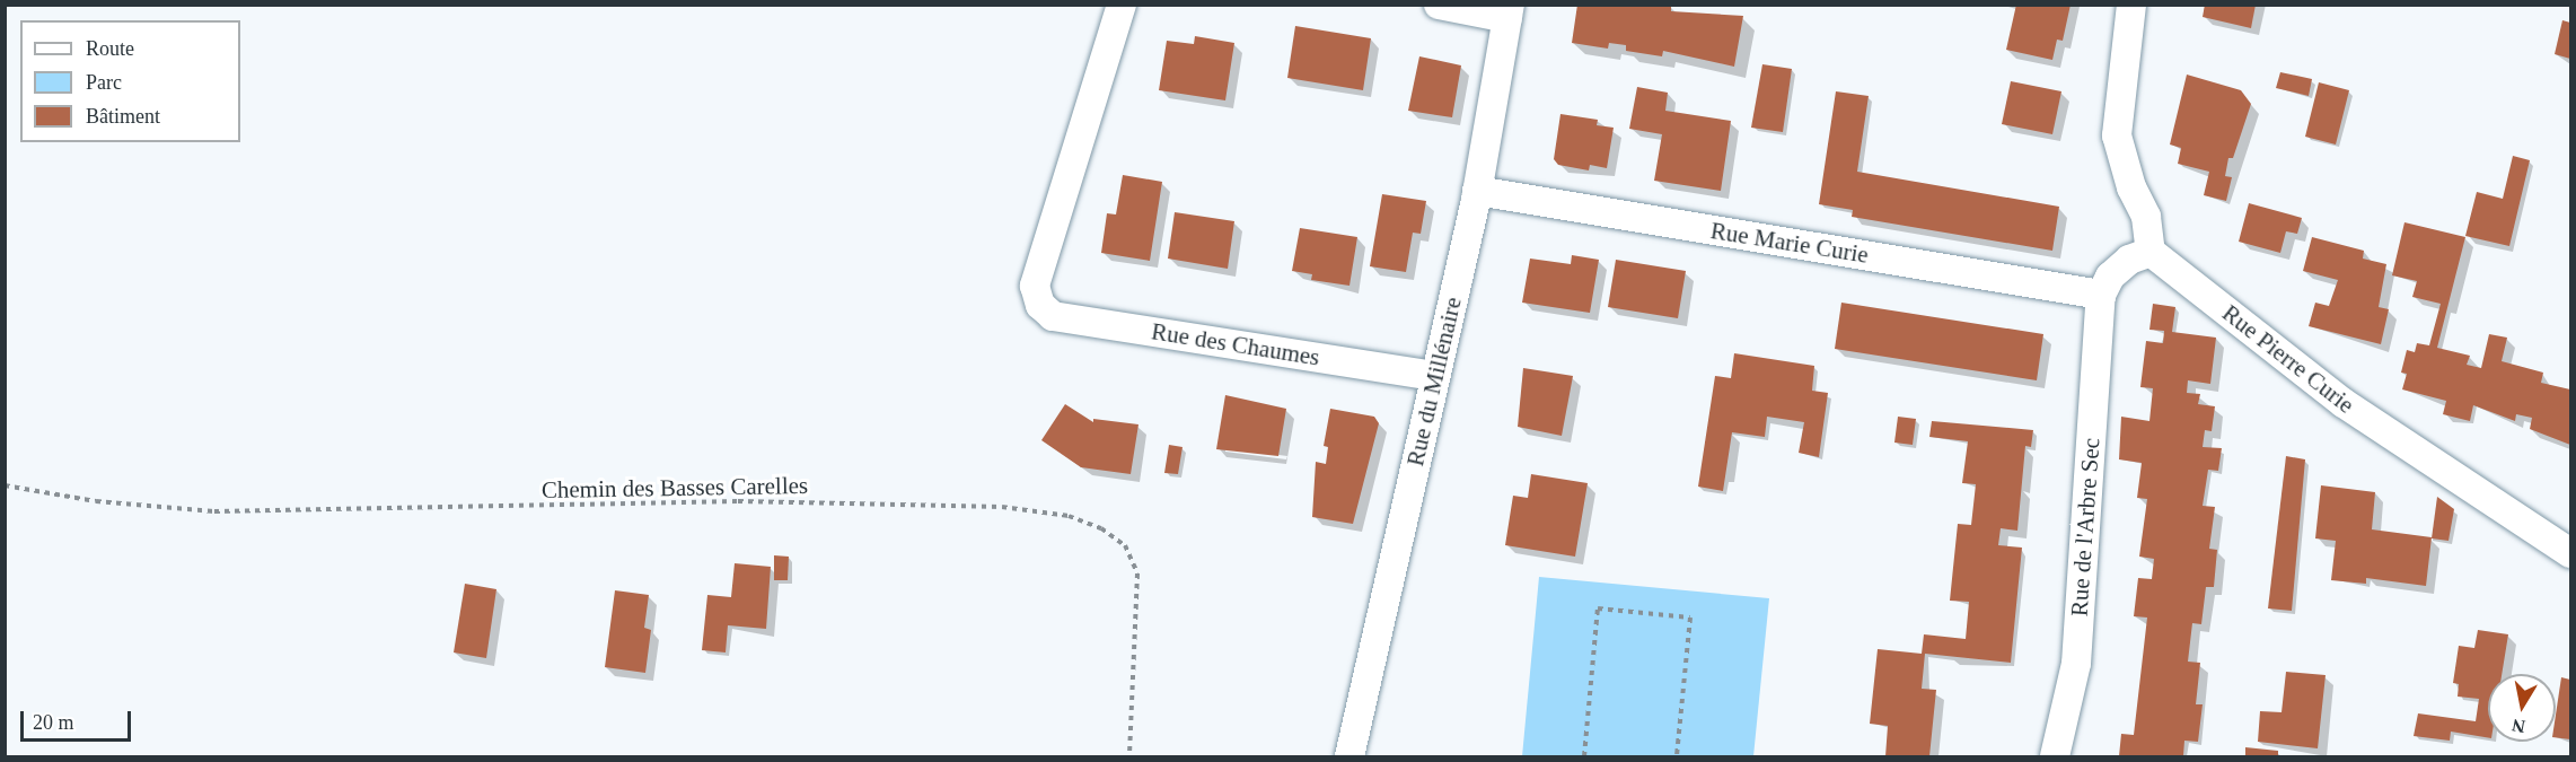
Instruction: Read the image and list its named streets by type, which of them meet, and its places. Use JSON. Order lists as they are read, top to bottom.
{
  "streets": {
    "street": [
      "Rue Marie Curie",
      "Rue des Chaumes",
      "Rue Pierre Curie",
      "Rue du Millénaire",
      "Rue de l'Arbre Sec"
    ],
    "path": ["Chemin des Basses Carelles"]
  },
  "crossings": [
    ["Rue Marie Curie", "Rue du Millénaire"],
    ["Rue Marie Curie", "Rue de l'Arbre Sec"],
    ["Rue des Chaumes", "Rue du Millénaire"]
  ],
  "legend": ["Route", "Parc", "Bâtiment"],
  "scale_bar": "20 m",
  "north": "bottom"
}
